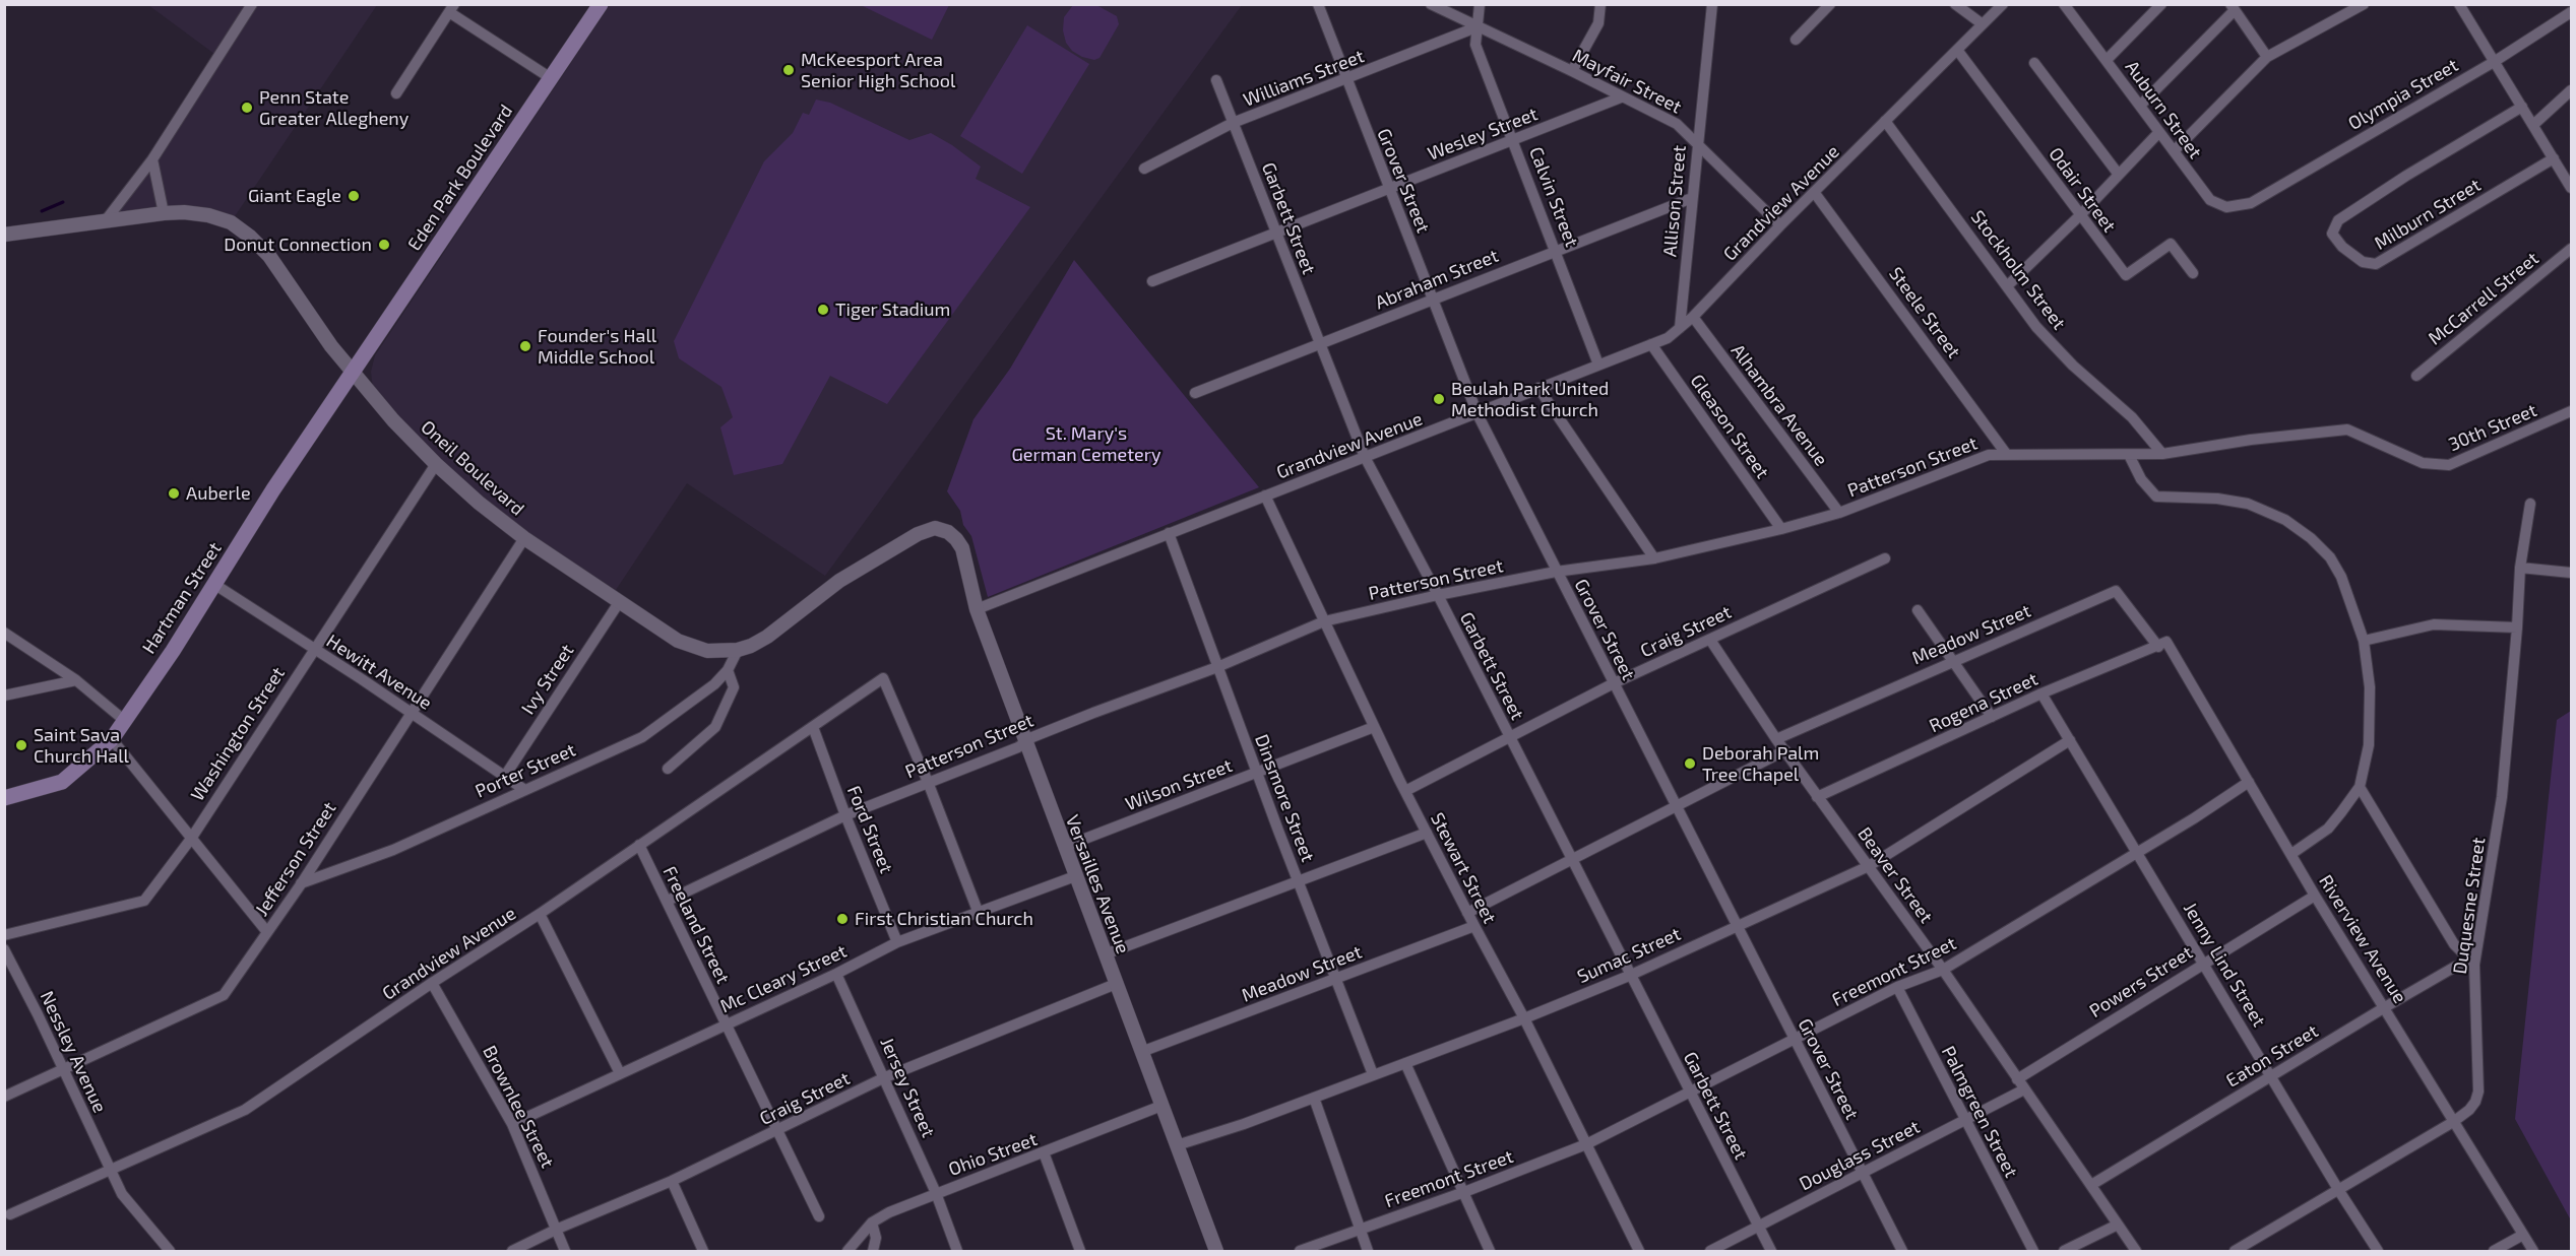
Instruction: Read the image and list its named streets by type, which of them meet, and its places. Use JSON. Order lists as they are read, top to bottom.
{
  "streets": {
    "main road": ["Eden Park Boulevard", "Hartman Street"],
    "street": [
      "Williams Street",
      "Mayfair Street",
      "Olympia Street",
      "Auburn Street",
      "Wesley Street",
      "Grover Street",
      "Odair Street",
      "Calvin Street",
      "Allison Street",
      "Grandview Avenue",
      "Milburn Street",
      "Garbett Street",
      "Stockholm Street",
      "Abraham Street",
      "McCarrell Street",
      "Steele Street",
      "Alhambra Avenue",
      "Gleason Street",
      "30th Street",
      "Patterson Street",
      "Oneil Boulevard",
      "Craig Street",
      "Meadow Street",
      "Hewitt Avenue",
      "Ivy Street",
      "Rogena Street",
      "Washington Street",
      "Porter Street",
      "Wilson Street",
      "Dinsmore Street",
      "Ford Street",
      "Jefferson Street",
      "Stewart Street",
      "Beaver Street",
      "Versailles Avenue",
      "Duquesne Street",
      "Freeland Street",
      "Riverview Avenue",
      "Sumac Street",
      "Jenny Lind Street",
      "Freemont Street",
      "Mc Cleary Street",
      "Powers Street",
      "Nessley Avenue",
      "Eaton Street",
      "Jersey Street",
      "Brownlee Street",
      "Palmgreen Street",
      "Ohio Street",
      "Douglass Street"
    ]
  },
  "crossings": [
    ["Williams Street", "Mayfair Street"],
    ["Williams Street", "Grover Street"],
    ["Williams Street", "Calvin Street"],
    ["Williams Street", "Garbett Street"],
    ["Mayfair Street", "Wesley Street"],
    ["Mayfair Street", "Calvin Street"],
    ["Mayfair Street", "Allison Street"],
    ["Mayfair Street", "Grandview Avenue"],
    ["Olympia Street", "Auburn Street"],
    ["Wesley Street", "Grover Street"],
    ["Wesley Street", "Calvin Street"],
    ["Wesley Street", "Garbett Street"],
    ["Eden Park Boulevard", "Oneil Boulevard"],
    ["Eden Park Boulevard", "Hartman Street"],
    ["Grover Street", "Grandview Avenue"],
    ["Grover Street", "Abraham Street"],
    ["Grover Street", "Patterson Street"],
    ["Grover Street", "Craig Street"],
    ["Grover Street", "Sumac Street"],
    ["Grover Street", "Freemont Street"],
    ["Grover Street", "Douglass Street"],
    ["Odair Street", "Grandview Avenue"],
    ["Calvin Street", "Grandview Avenue"],
    ["Calvin Street", "Abraham Street"],
    ["Allison Street", "Grandview Avenue"],
    ["Allison Street", "Abraham Street"],
    ["Grandview Avenue", "Garbett Street"],
    ["Grandview Avenue", "Stockholm Street"],
    ["Grandview Avenue", "Steele Street"],
    ["Grandview Avenue", "Alhambra Avenue"],
    ["Grandview Avenue", "Gleason Street"],
    ["Grandview Avenue", "Patterson Street"],
    ["Grandview Avenue", "Dinsmore Street"],
    ["Grandview Avenue", "Ford Street"],
    ["Grandview Avenue", "Stewart Street"],
    ["Grandview Avenue", "Versailles Avenue"],
    ["Grandview Avenue", "Freeland Street"],
    ["Grandview Avenue", "Nessley Avenue"],
    ["Grandview Avenue", "Brownlee Street"],
    ["Garbett Street", "Abraham Street"],
    ["Garbett Street", "Patterson Street"],
    ["Garbett Street", "Craig Street"],
    ["Garbett Street", "Sumac Street"],
    ["Garbett Street", "Freemont Street"],
    ["Garbett Street", "Douglass Street"],
    ["Stockholm Street", "Patterson Street"],
    ["Steele Street", "Patterson Street"],
    ["Alhambra Avenue", "Patterson Street"],
    ["Gleason Street", "Patterson Street"],
    ["30th Street", "Patterson Street"],
    ["Patterson Street", "Dinsmore Street"],
    ["Patterson Street", "Ford Street"],
    ["Patterson Street", "Stewart Street"],
    ["Patterson Street", "Versailles Avenue"],
    ["Patterson Street", "Freeland Street"],
    ["Oneil Boulevard", "Hartman Street"],
    ["Oneil Boulevard", "Ivy Street"],
    ["Oneil Boulevard", "Washington Street"],
    ["Oneil Boulevard", "Porter Street"],
    ["Oneil Boulevard", "Jefferson Street"],
    ["Oneil Boulevard", "Versailles Avenue"],
    ["Hartman Street", "Hewitt Avenue"],
    ["Craig Street", "Stewart Street"],
    ["Craig Street", "Beaver Street"],
    ["Craig Street", "Versailles Avenue"],
    ["Craig Street", "Freeland Street"],
    ["Craig Street", "Jersey Street"],
    ["Craig Street", "Brownlee Street"],
    ["Meadow Street", "Rogena Street"],
    ["Meadow Street", "Dinsmore Street"],
    ["Meadow Street", "Stewart Street"],
    ["Meadow Street", "Beaver Street"],
    ["Meadow Street", "Versailles Avenue"],
    ["Meadow Street", "Riverview Avenue"],
    ["Hewitt Avenue", "Ivy Street"],
    ["Hewitt Avenue", "Washington Street"],
    ["Hewitt Avenue", "Porter Street"],
    ["Hewitt Avenue", "Jefferson Street"],
    ["Rogena Street", "Beaver Street"],
    ["Rogena Street", "Riverview Avenue"],
    ["Rogena Street", "Jenny Lind Street"],
    ["Porter Street", "Jefferson Street"],
    ["Wilson Street", "Dinsmore Street"],
    ["Wilson Street", "Stewart Street"],
    ["Wilson Street", "Versailles Avenue"],
    ["Dinsmore Street", "Sumac Street"],
    ["Ford Street", "Mc Cleary Street"],
    ["Jefferson Street", "Nessley Avenue"],
    ["Stewart Street", "Sumac Street"],
    ["Stewart Street", "Freemont Street"],
    ["Beaver Street", "Sumac Street"],
    ["Beaver Street", "Freemont Street"],
    ["Beaver Street", "Powers Street"],
    ["Beaver Street", "Eaton Street"],
    ["Beaver Street", "Douglass Street"],
    ["Versailles Avenue", "Sumac Street"],
    ["Versailles Avenue", "Mc Cleary Street"],
    ["Versailles Avenue", "Ohio Street"],
    ["Duquesne Street", "Riverview Avenue"],
    ["Duquesne Street", "Jenny Lind Street"],
    ["Duquesne Street", "Eaton Street"],
    ["Freeland Street", "Mc Cleary Street"],
    ["Riverview Avenue", "Freemont Street"],
    ["Riverview Avenue", "Powers Street"],
    ["Riverview Avenue", "Eaton Street"],
    ["Sumac Street", "Jenny Lind Street"],
    ["Jenny Lind Street", "Freemont Street"],
    ["Jenny Lind Street", "Powers Street"],
    ["Jenny Lind Street", "Eaton Street"],
    ["Freemont Street", "Palmgreen Street"],
    ["Mc Cleary Street", "Jersey Street"],
    ["Mc Cleary Street", "Brownlee Street"],
    ["Jersey Street", "Ohio Street"],
    ["Palmgreen Street", "Douglass Street"]
  ],
  "parks": ["St. Mary's German Cemetery"],
  "places": [
    "McKeesport Area Senior High School",
    "Penn State Greater Allegheny",
    "Giant Eagle",
    "Donut Connection",
    "Tiger Stadium",
    "Founder's Hall Middle School",
    "Beulah Park United Methodist Church",
    "Auberle",
    "Saint Sava Church Hall",
    "Deborah Palm Tree Chapel",
    "First Christian Church"
  ]
}
